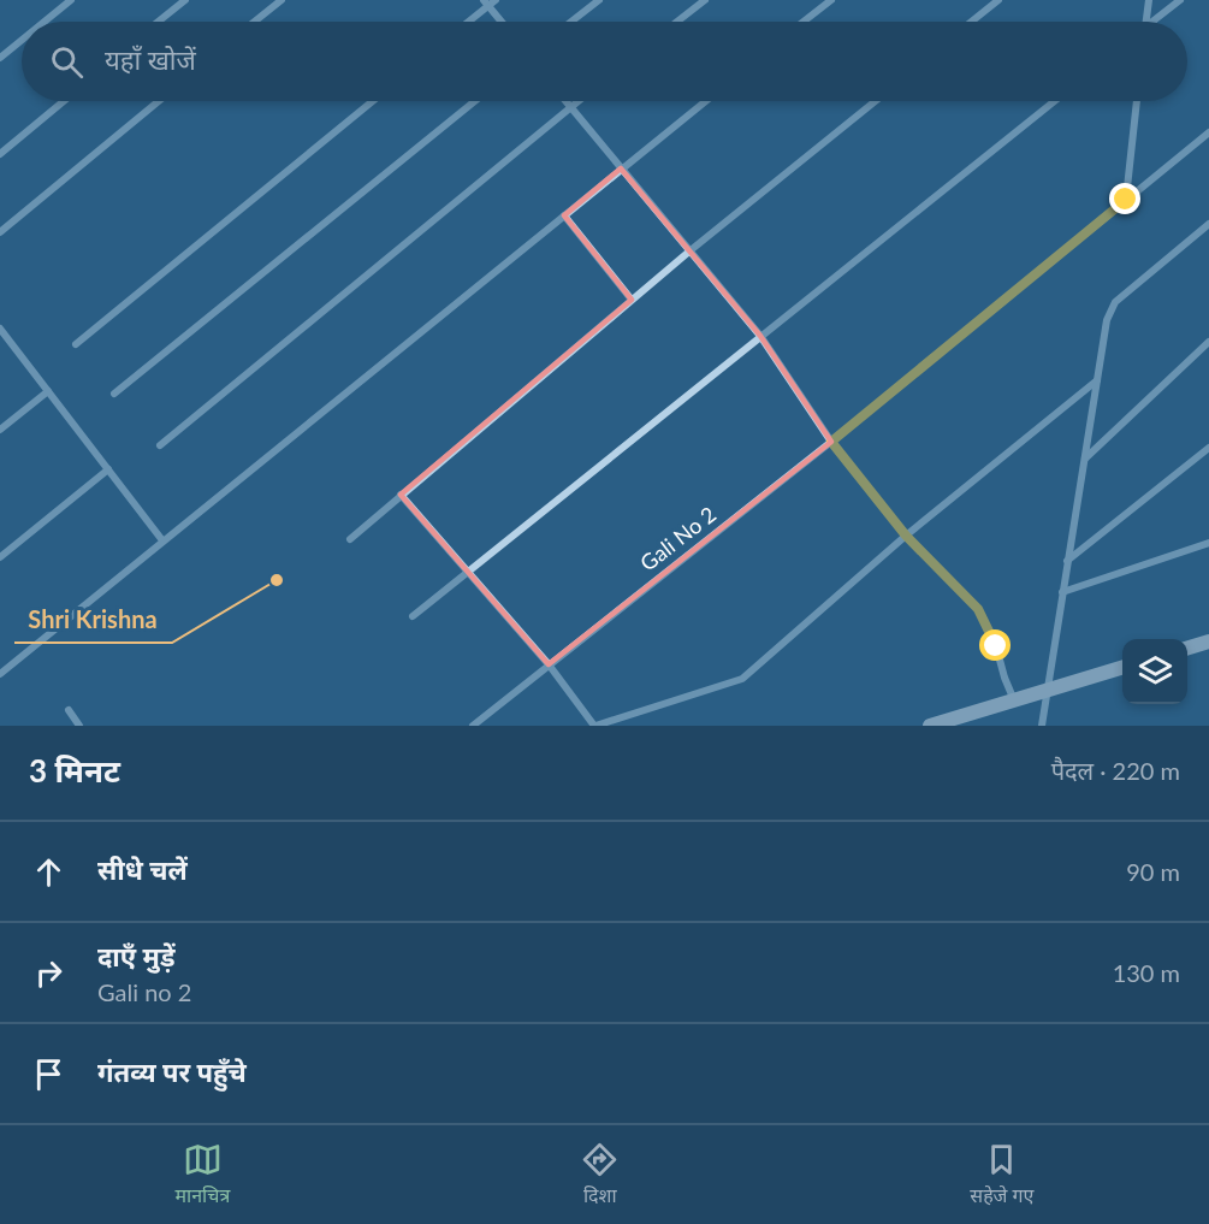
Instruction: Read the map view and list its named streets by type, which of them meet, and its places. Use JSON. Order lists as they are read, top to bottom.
{
  "streets": {
    "street": ["Gali No 2"]
  },
  "places": ["Shri Krishna"],
  "page": {
    "search": "यहाँ खोजें",
    "heading": ["3 मिनट", "पैदल · 220 m"],
    "list": [
      ["सीधे चलें", "90 m"],
      ["दाएँ मुड़ें", "Gali no 2", "130 m"],
      "गंतव्य पर पहुँचे"
    ],
    "nav": ["मानचित्र", "दिशा", "सहेजे गए"]
  }
}
